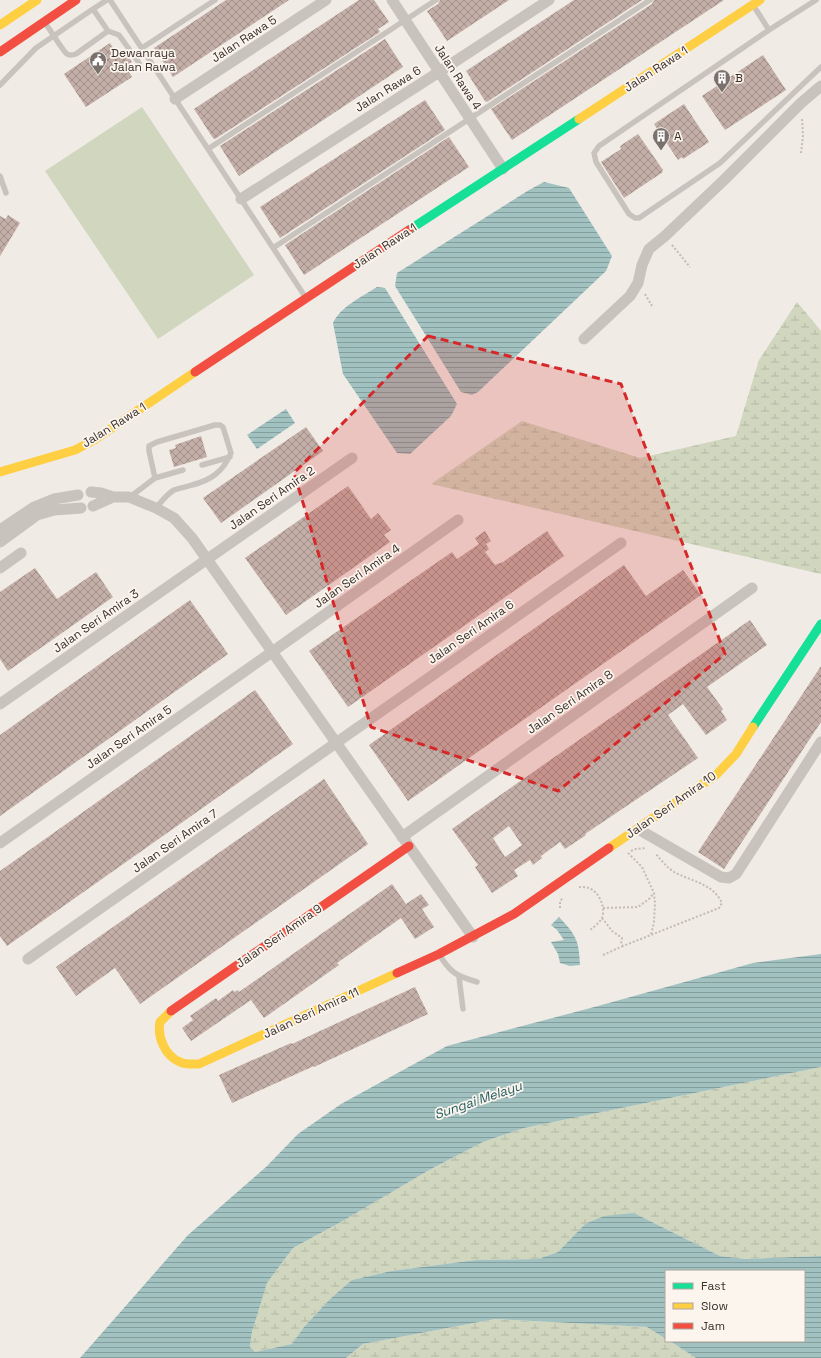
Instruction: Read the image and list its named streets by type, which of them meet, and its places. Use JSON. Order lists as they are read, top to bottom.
{
  "streets": {
    "main road": [
      "Jalan Rawa 1",
      "Jalan Seri Amira 10",
      "Jalan Seri Amira 9",
      "Jalan Seri Amira 11"
    ],
    "street": [
      "Jalan Rawa 5",
      "Jalan Rawa 4",
      "Jalan Rawa 6",
      "Jalan Seri Amira 2",
      "Jalan Seri Amira 4",
      "Jalan Seri Amira 3",
      "Jalan Seri Amira 6",
      "Jalan Seri Amira 8",
      "Jalan Seri Amira 5",
      "Jalan Seri Amira 7"
    ]
  },
  "crossings": [
    ["Jalan Rawa 1", "Jalan Rawa 4"],
    ["Jalan Rawa 4", "Jalan Rawa 6"],
    ["Jalan Seri Amira 2", "Jalan Seri Amira 3"],
    ["Jalan Seri Amira 4", "Jalan Seri Amira 5"],
    ["Jalan Seri Amira 6", "Jalan Seri Amira 7"],
    ["Jalan Seri Amira 8", "Jalan Seri Amira 9"],
    ["Jalan Seri Amira 10", "Jalan Seri Amira 11"],
    ["Jalan Seri Amira 9", "Jalan Seri Amira 11"]
  ],
  "water": ["Sungai Melayu"],
  "places": {
    "public building": ["Dewanraya Jalan Rawa"],
    "building": ["B", "A"]
  },
  "legend": ["Fast", "Slow", "Jam"]
}
